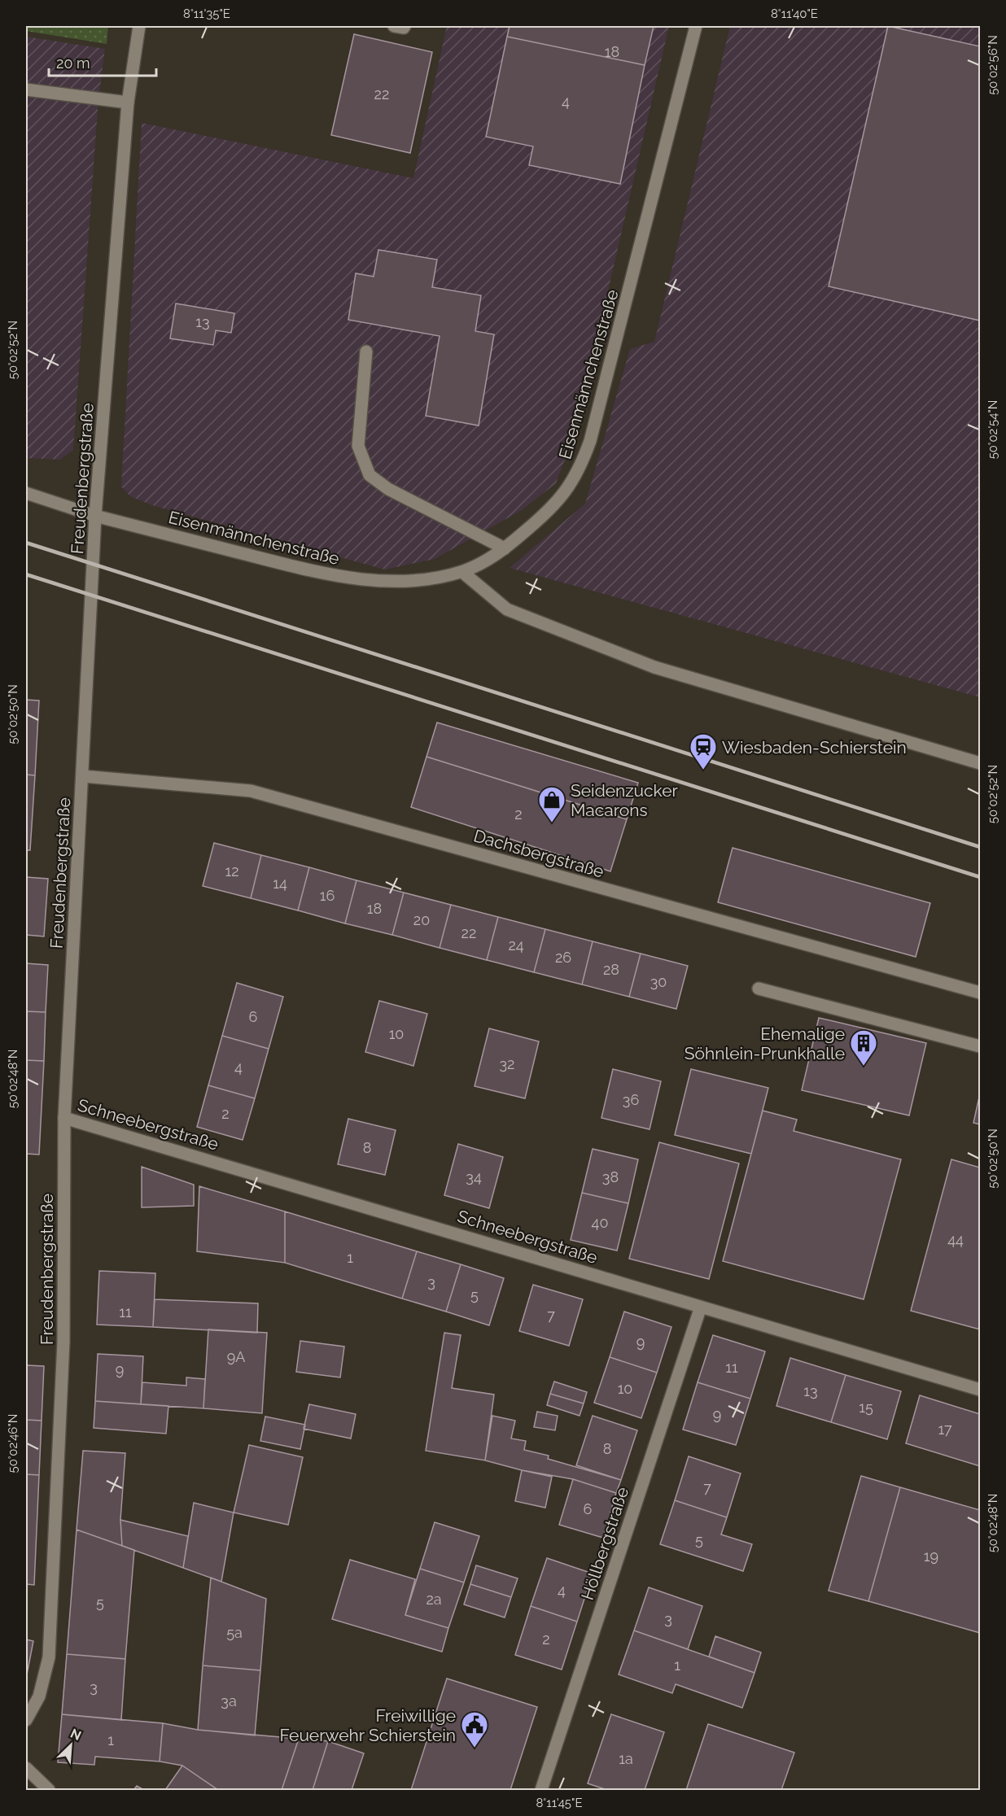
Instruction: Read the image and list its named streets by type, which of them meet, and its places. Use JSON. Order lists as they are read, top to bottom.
{
  "streets": {
    "street": [
      "Eisenmännchenstraße",
      "Freudenbergstraße",
      "Dachsbergstraße",
      "Schneebergstraße",
      "Höllbergstraße"
    ]
  },
  "crossings": [
    ["Eisenmännchenstraße", "Freudenbergstraße"],
    ["Freudenbergstraße", "Dachsbergstraße"],
    ["Freudenbergstraße", "Schneebergstraße"],
    ["Schneebergstraße", "Höllbergstraße"]
  ],
  "places": {
    "station": ["Wiesbaden-Schierstein"],
    "shop": ["Seidenzucker Macarons"],
    "building": ["Ehemalige Söhnlein-Prunkhalle"],
    "public building": ["Freiwillige Feuerwehr Schierstein"]
  },
  "house_numbers": [
    "18",
    "22",
    "4",
    "13",
    "2",
    "12",
    "14",
    "16",
    "18",
    "20",
    "22",
    "24",
    "26",
    "28",
    "30",
    "6",
    "10",
    "32",
    "4",
    "36",
    "2",
    "8",
    "34",
    "38",
    "40",
    "44",
    "1",
    "3",
    "5",
    "11",
    "7",
    "9",
    "9A",
    "11",
    "9",
    "10",
    "13",
    "15",
    "9",
    "17",
    "8",
    "7",
    "6",
    "5",
    "19",
    "4",
    "2a",
    "5",
    "3",
    "5a",
    "2",
    "1",
    "3",
    "3a",
    "1",
    "1a"
  ],
  "scale_bar": "20 m",
  "north": "top right",
  "coordinates": [
    "8°11'35\"E",
    "8°11'40\"E",
    "50°02'56\"N",
    "50°02'52\"N",
    "50°02'54\"N",
    "50°02'50\"N",
    "50°02'48\"N",
    "50°02'46\"N",
    "8°11'45\"E"
  ]
}
